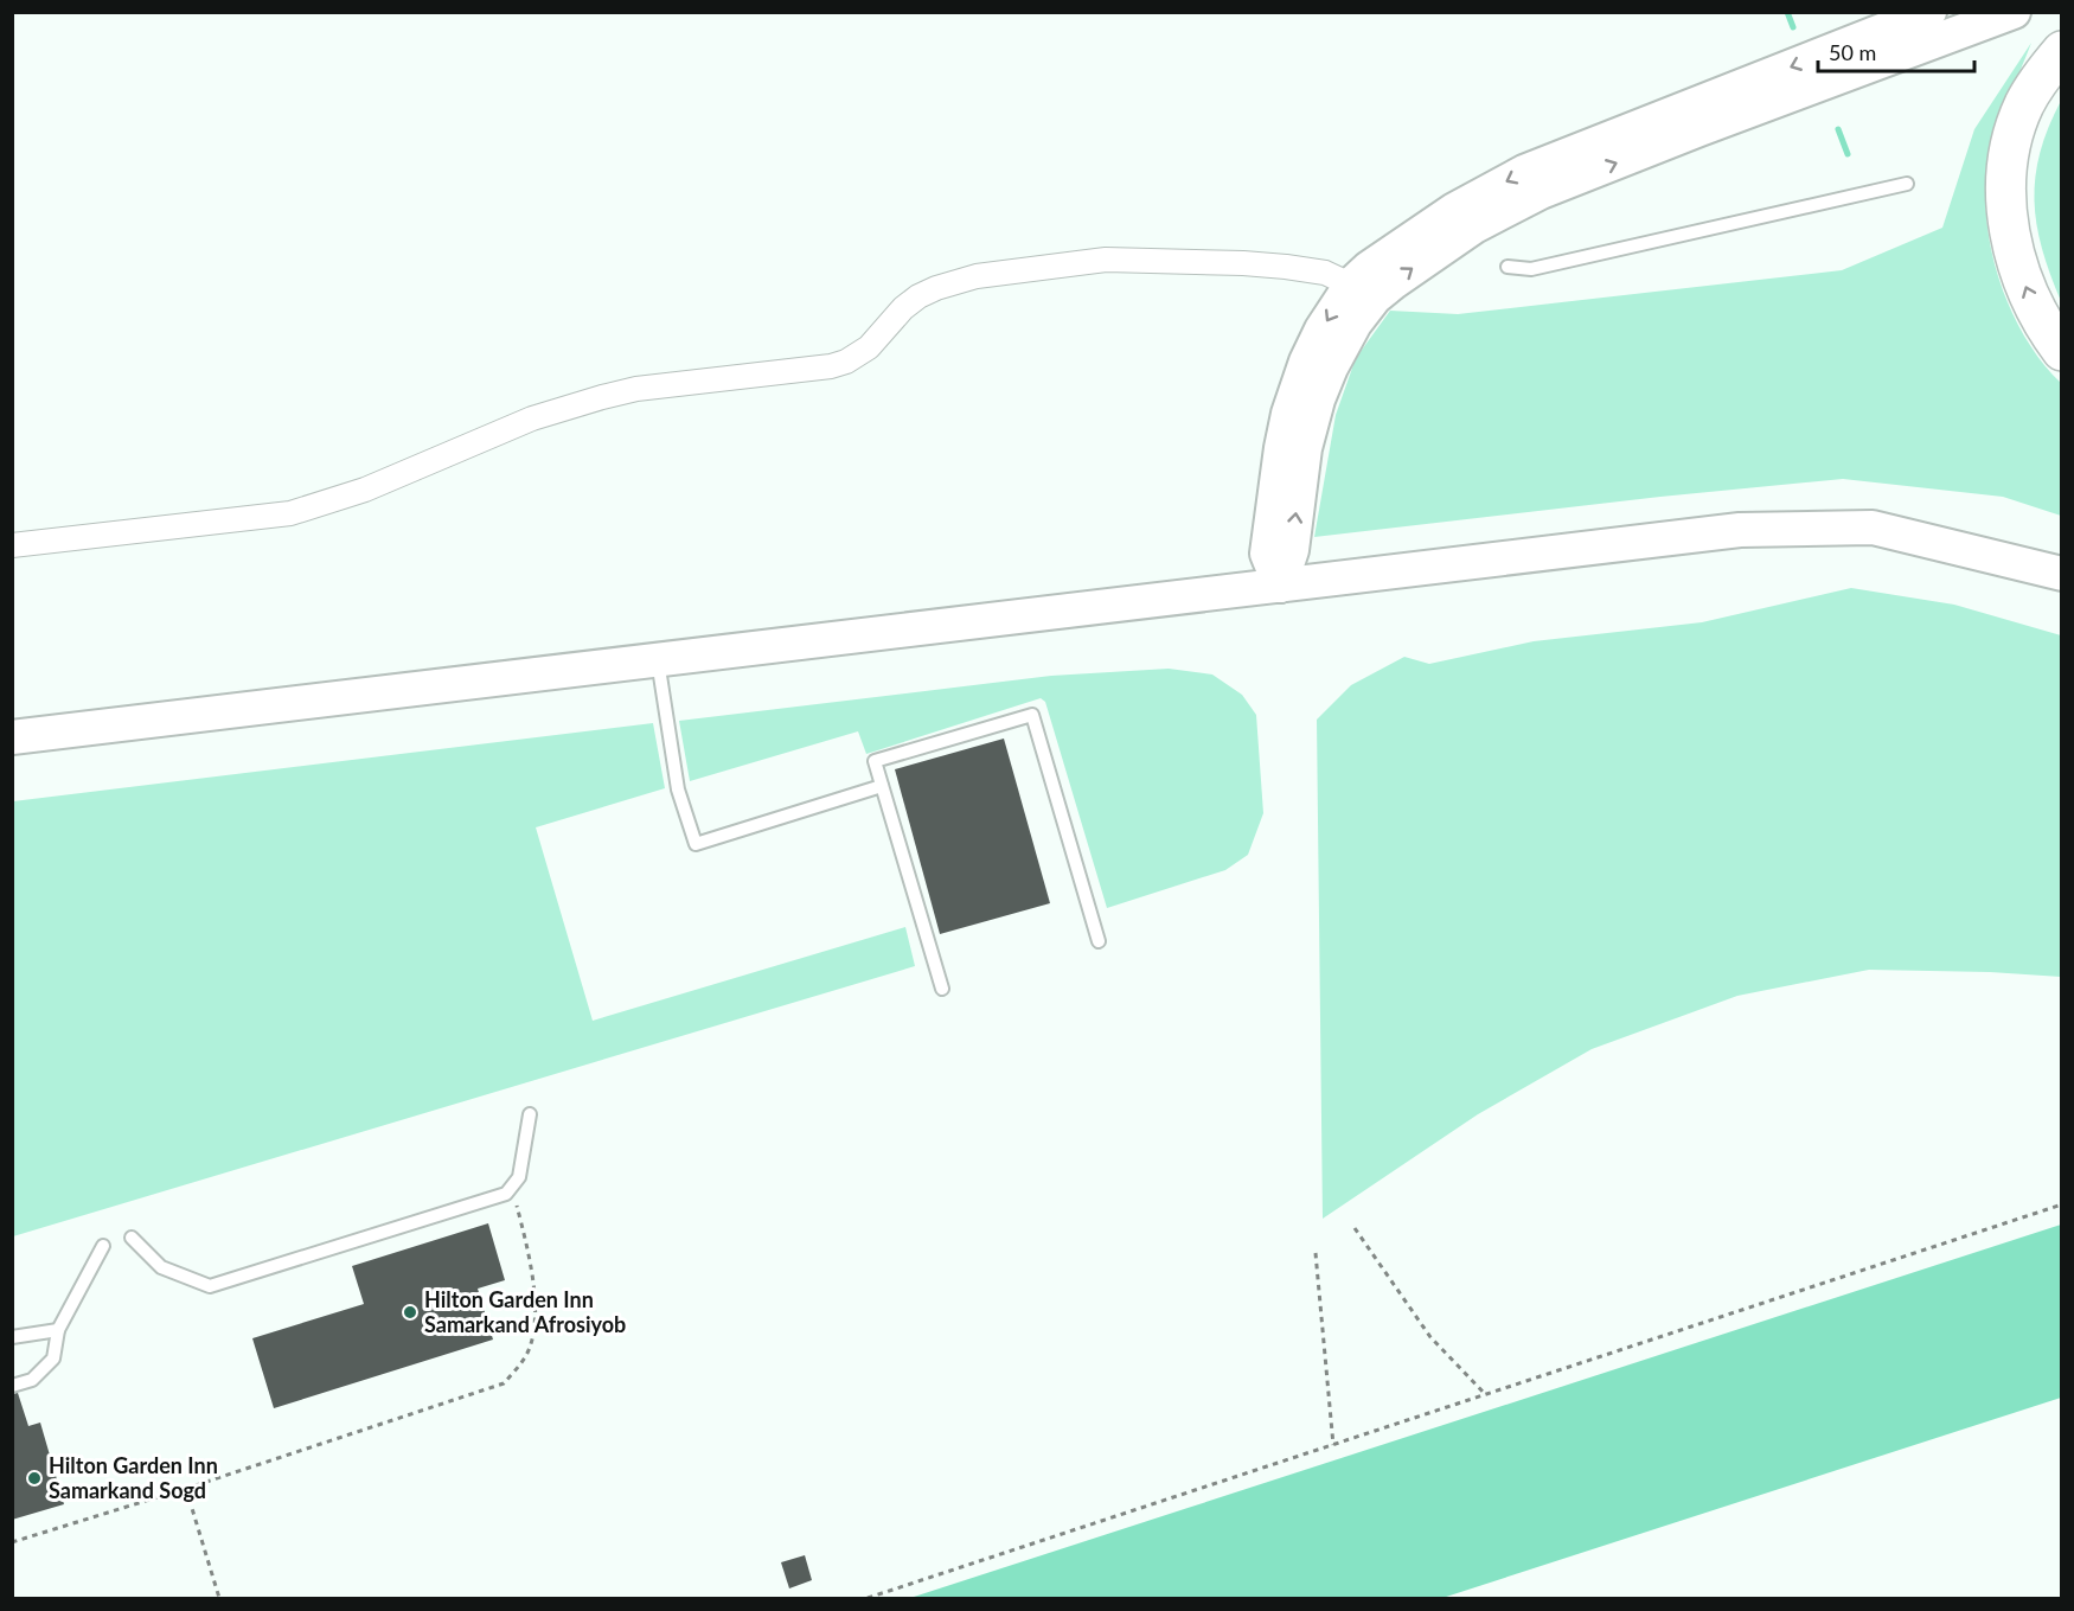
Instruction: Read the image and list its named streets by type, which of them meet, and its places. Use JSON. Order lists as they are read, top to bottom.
{
  "places": ["Hilton Garden Inn Samarkand Afrosiyob", "Hilton Garden Inn Samarkand Sogd"],
  "scale_bar": "50 m"
}
